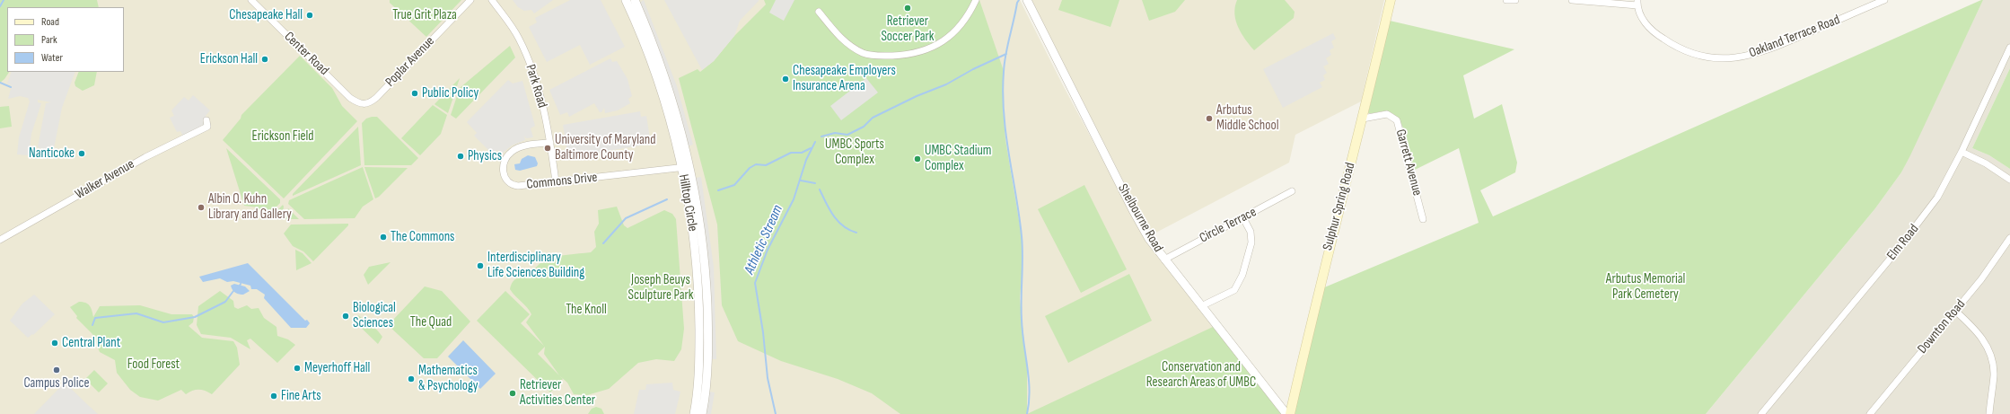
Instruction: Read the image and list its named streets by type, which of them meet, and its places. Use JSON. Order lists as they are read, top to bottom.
{
  "streets": {
    "main road": ["Sulphur Spring Road"],
    "street": [
      "Oakland Terrace Road",
      "Center Road",
      "Poplar Avenue",
      "Park Road",
      "Garrett Avenue",
      "Walker Avenue",
      "Commons Drive",
      "Hilltop Circle",
      "Shelbourne Road",
      "Circle Terrace",
      "Elm Road",
      "Downton Road"
    ]
  },
  "crossings": [
    ["Center Road", "Poplar Avenue"],
    ["Park Road", "Commons Drive"],
    ["Garrett Avenue", "Sulphur Spring Road"],
    ["Commons Drive", "Hilltop Circle"],
    ["Shelbourne Road", "Circle Terrace"]
  ],
  "water": ["Athletic Stream"],
  "parks": [
    "True Grit Plaza",
    "Erickson Field",
    "UMBC Sports Complex",
    "Arbutus Memorial Park Cemetery",
    "Joseph Beuys Sculpture Park",
    "The Knoll",
    "The Quad",
    "Food Forest",
    "Conservation and Research Areas of UMBC"
  ],
  "places": [
    "Retriever Soccer Park",
    "Chesapeake Hall",
    "Erickson Hall",
    "Chesapeake Employers Insurance Arena",
    "Public Policy",
    "Arbutus Middle School",
    "University of Maryland Baltimore County",
    "Nanticoke",
    "Physics",
    "UMBC Stadium Complex",
    "Albin O. Kuhn Library and Gallery",
    "The Commons",
    "Interdisciplinary Life Sciences Building",
    "Biological Sciences",
    "Central Plant",
    "Meyerhoff Hall",
    "Campus Police",
    "Mathematics & Psychology",
    "Retriever Activities Center",
    "Fine Arts"
  ],
  "legend": ["Road", "Park", "Water"]
}
